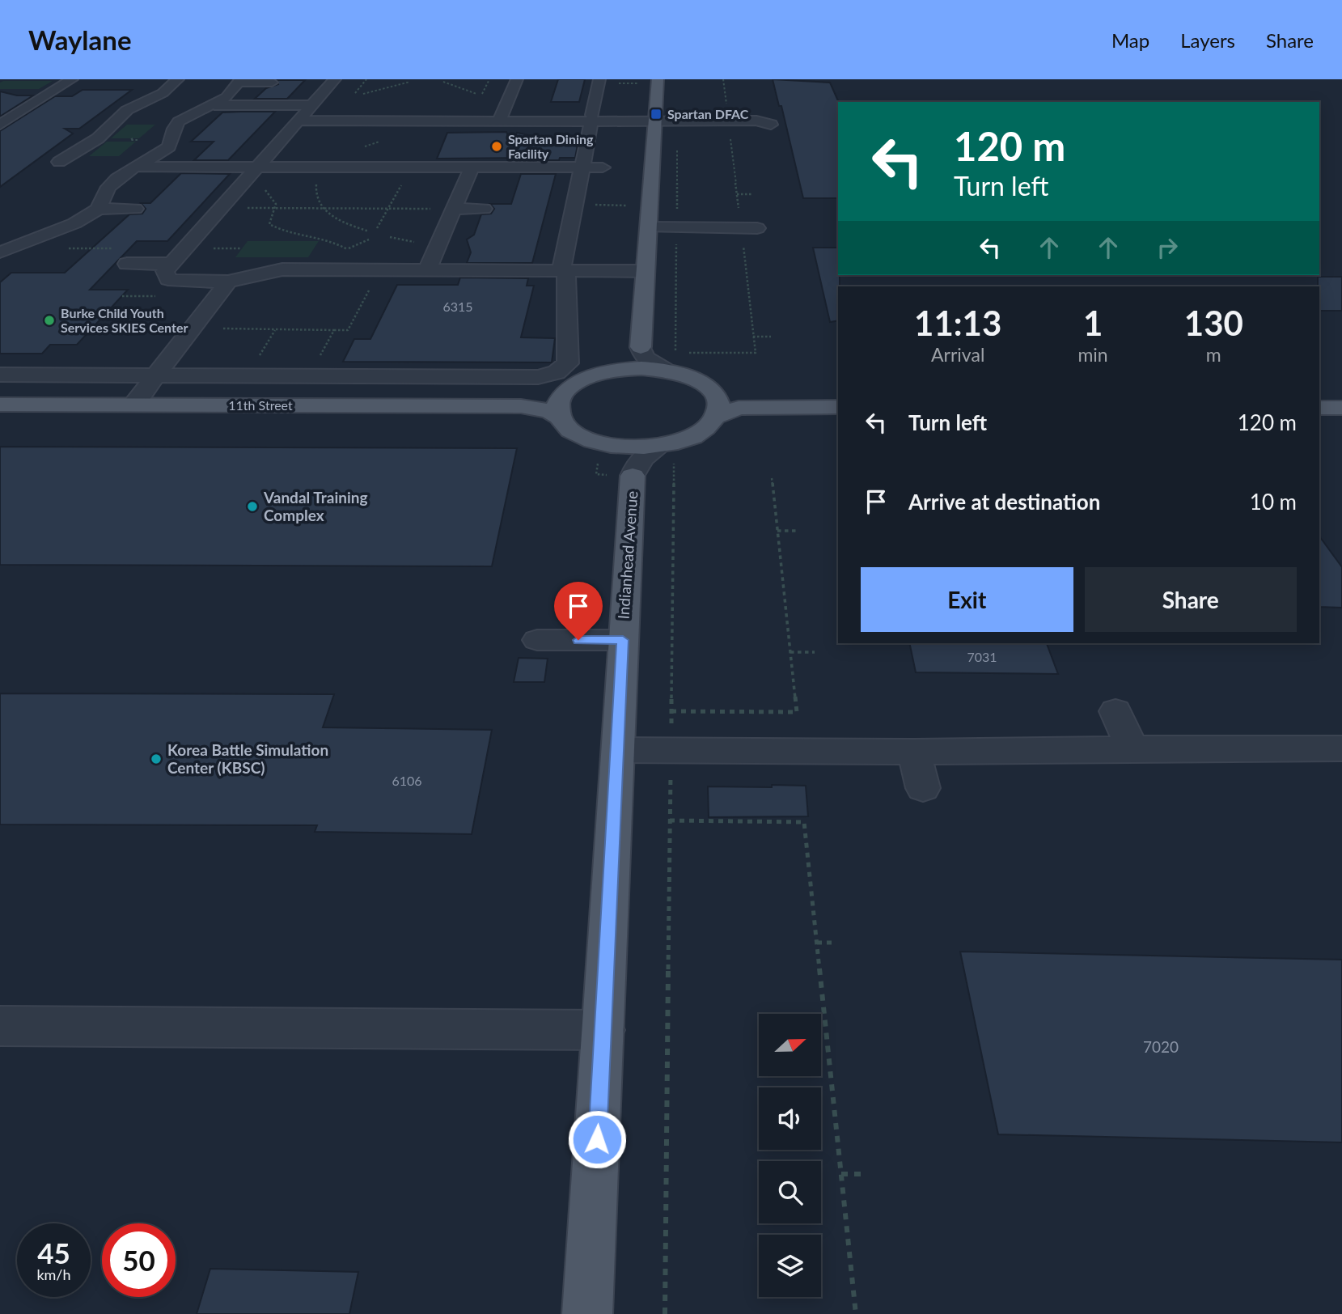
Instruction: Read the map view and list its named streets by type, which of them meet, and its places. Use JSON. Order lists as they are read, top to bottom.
{
  "streets": {
    "main road": ["11th Street", "Indianhead Avenue"]
  },
  "places": {
    "transit": ["Spartan DFAC"],
    "other": [
      "Spartan Dining Facility",
      "Burke Child Youth Services SKIES Center",
      "Vandal Training Complex",
      "Korea Battle Simulation Center (KBSC)"
    ]
  },
  "house_numbers": [
    "6315",
    "7031",
    "6106",
    "7020"
  ],
  "north": "right",
  "page": {
    "header": "Waylane",
    "nav": ["Map", "Layers", "Share"],
    "turn": ["120 m", "Turn left"],
    "eta": [
      "11:13",
      "Arrival",
      "1",
      "min",
      "130",
      "m"
    ],
    "list": [
      {
        "name": "Turn left",
        "value": "120 m"
      },
      {
        "name": "Arrive at destination",
        "value": "10 m"
      }
    ],
    "buttons": ["Exit", "Share"],
    "speed": "45 km/h",
    "limit": "50"
  }
}
